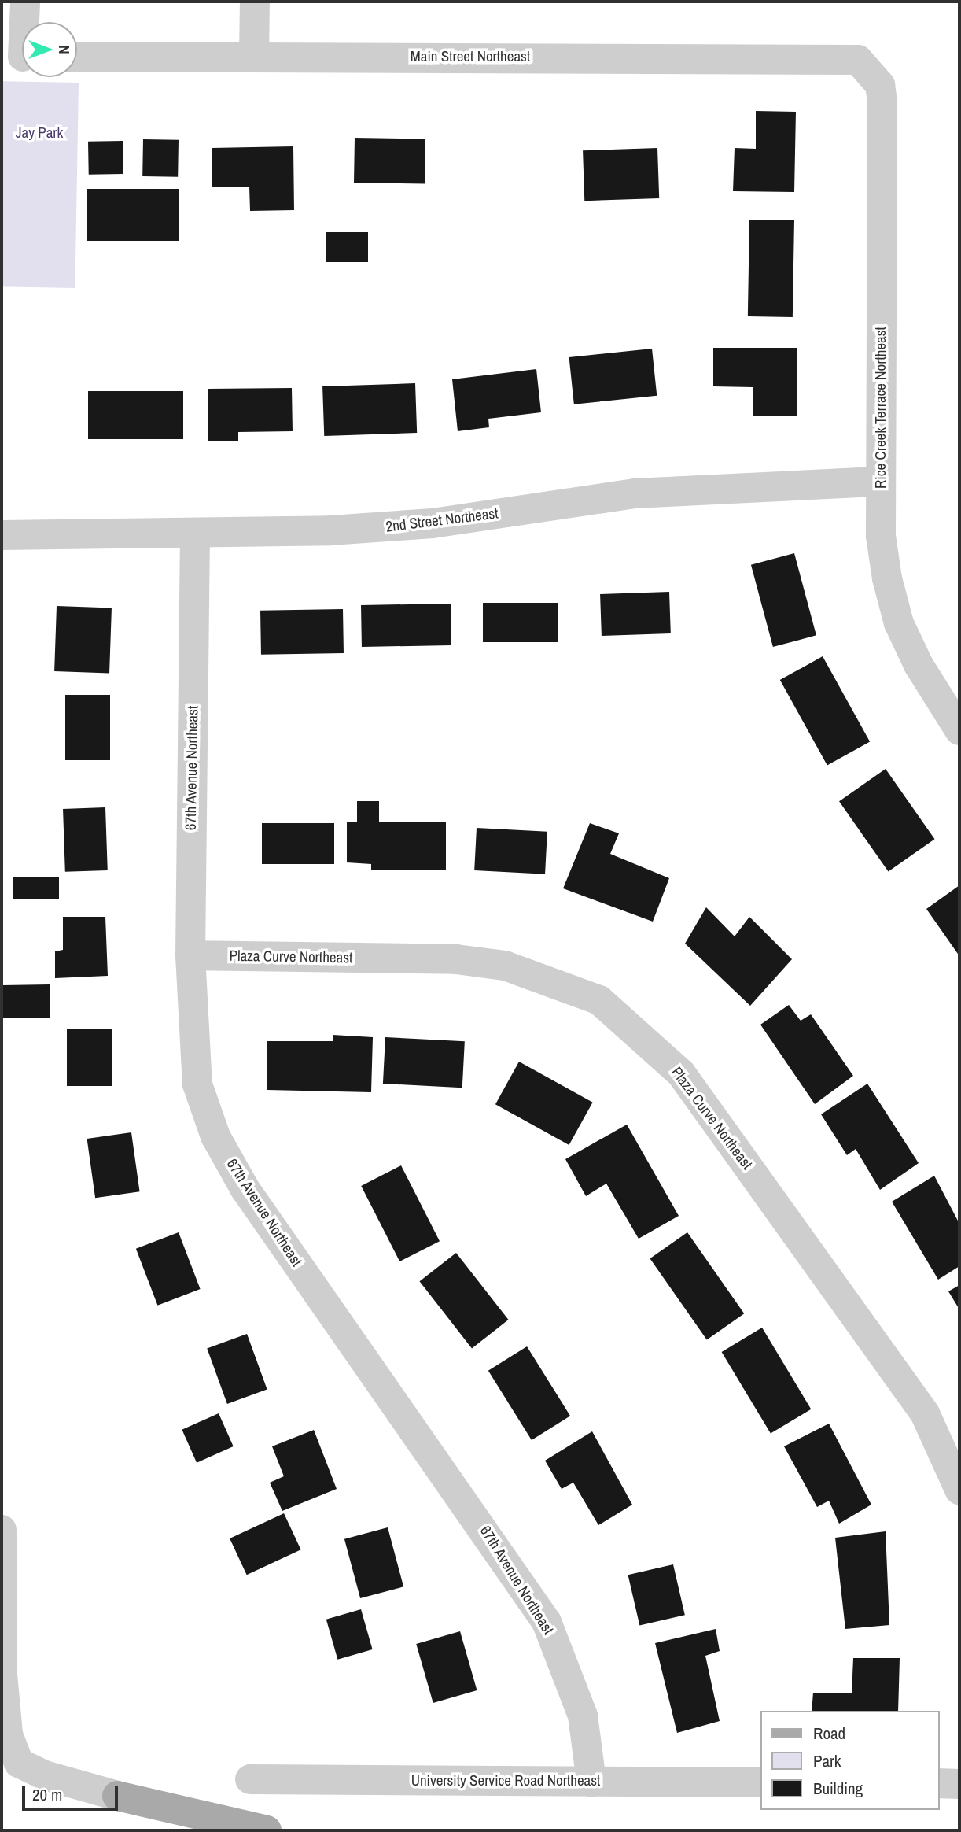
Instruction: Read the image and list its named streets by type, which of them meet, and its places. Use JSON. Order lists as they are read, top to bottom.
{
  "streets": {
    "street": [
      "Main Street Northeast",
      "Rice Creek Terrace Northeast",
      "2nd Street Northeast",
      "67th Avenue Northeast",
      "Plaza Curve Northeast",
      "University Service Road Northeast"
    ]
  },
  "crossings": [
    ["Main Street Northeast", "Rice Creek Terrace Northeast"],
    ["Rice Creek Terrace Northeast", "2nd Street Northeast"],
    ["2nd Street Northeast", "67th Avenue Northeast"],
    ["67th Avenue Northeast", "Plaza Curve Northeast"],
    ["67th Avenue Northeast", "University Service Road Northeast"]
  ],
  "parks": ["Jay Park"],
  "legend": ["Road", "Park", "Building"],
  "scale_bar": "20 m",
  "north": "right"
}
